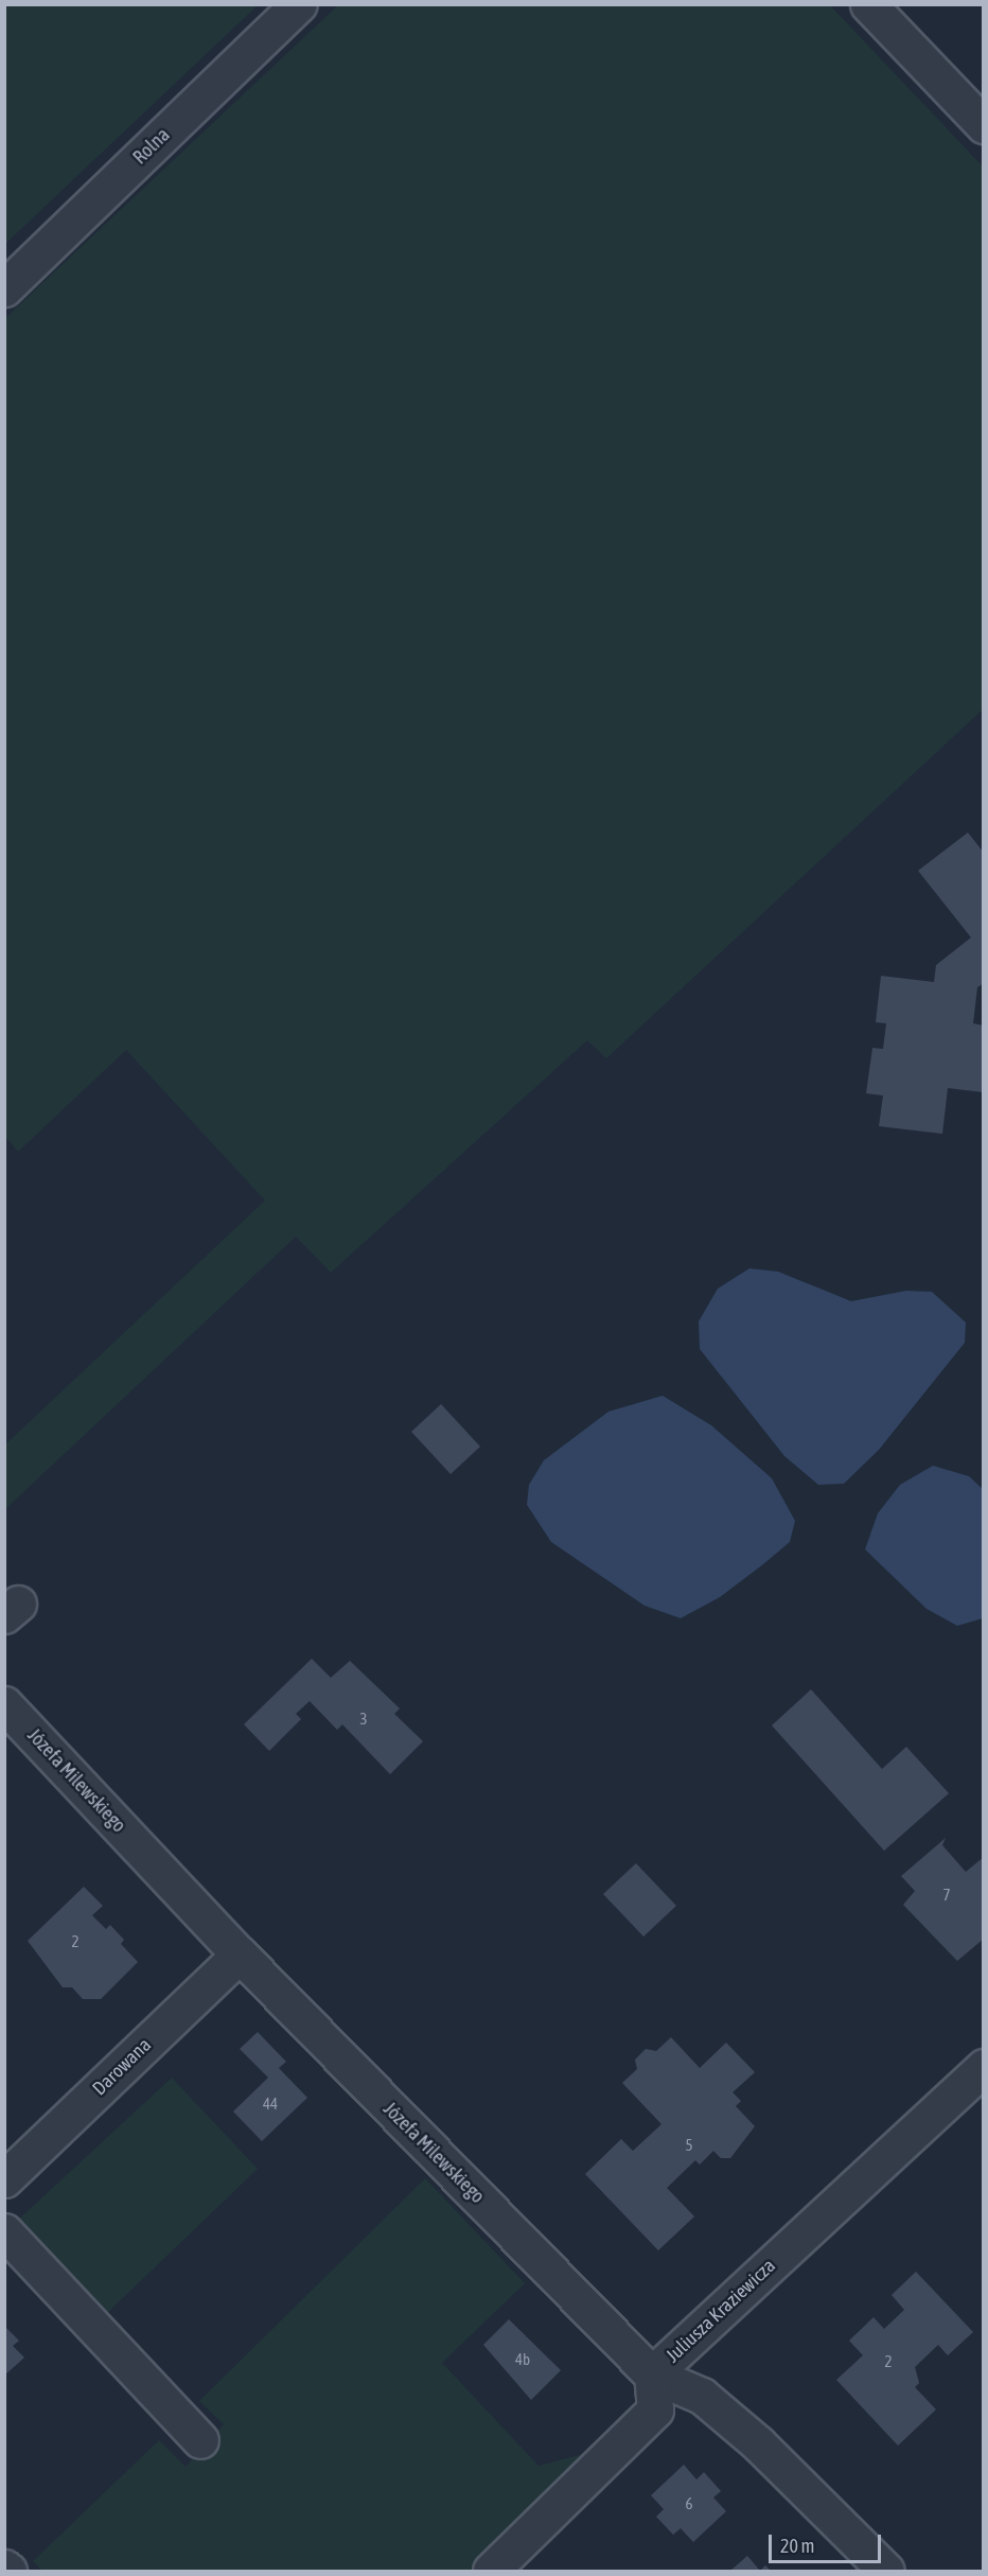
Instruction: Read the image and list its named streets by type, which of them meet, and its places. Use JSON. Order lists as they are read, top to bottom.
{
  "streets": {
    "street": [
      "Rolna",
      "Józefa Milewskiego",
      "Darowana",
      "Juliusza Kraziewicza"
    ]
  },
  "crossings": [
    ["Józefa Milewskiego", "Darowana"],
    ["Józefa Milewskiego", "Juliusza Kraziewicza"]
  ],
  "house_numbers": [
    "3",
    "7",
    "2",
    "44",
    "5",
    "4b",
    "2",
    "6"
  ],
  "scale_bar": "20 m"
}
